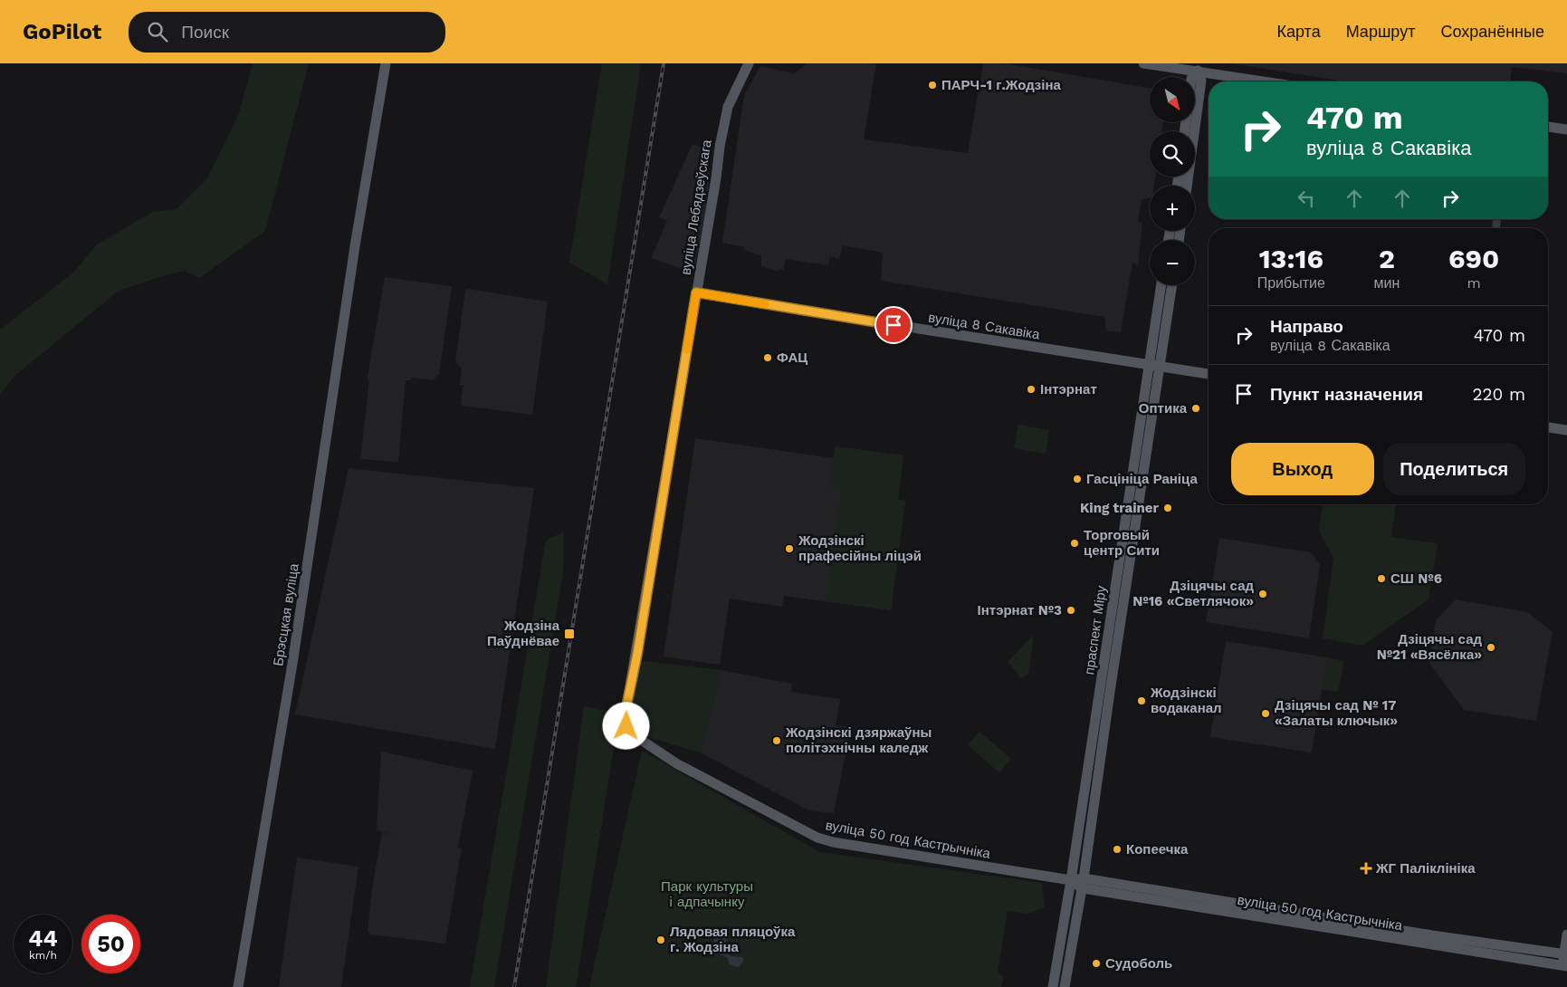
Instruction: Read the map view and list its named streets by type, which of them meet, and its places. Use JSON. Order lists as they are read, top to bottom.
{
  "streets": {
    "main road": [
      "вуліца Лебядзеўскага",
      "вуліца 8 Сакавіка",
      "Брэсцкая вуліца",
      "праспект Міру",
      "вуліца 50 год Кастрычніка"
    ]
  },
  "crossings": [
    ["вуліца Лебядзеўскага", "вуліца 8 Сакавіка"],
    ["вуліца Лебядзеўскага", "вуліца 50 год Кастрычніка"],
    ["вуліца 8 Сакавіка", "праспект Міру"],
    ["праспект Міру", "вуліца 50 год Кастрычніка"]
  ],
  "parks": ["Парк культуры і адпачынку"],
  "places": {
    "other": [
      "ПАРЧ-1 г.Жодзіна",
      "ФАЦ",
      "Інтэрнат",
      "Оптика",
      "Гасцініца Раніца",
      "King trainer",
      "Торговый центр Сити",
      "Жодзінскі прафесійны ліцэй",
      "СШ №6",
      "Дзіцячы сад №16 «Светлячок»",
      "Інтэрнат №3",
      "Дзіцячы сад №21 «Вясёлка»",
      "Жодзінскі водаканал",
      "Дзіцячы сад № 17 «Залаты ключык»",
      "Жодзінскі дзяржаўны політэхнічны каледж",
      "Копеечка",
      "Лядовая пляцоўка г. Жодзіна",
      "Судоболь"
    ],
    "transit": ["Жодзіна Паўднёвае"],
    "health": ["ЖГ Паліклініка"]
  },
  "north": "bottom right",
  "page": {
    "header": "GoPilot",
    "search": "Поиск",
    "nav": ["Карта", "Маршрут", "Сохранённые"],
    "map_buttons": ["+", "−"],
    "turn": ["470 m", "вуліца 8 Сакавіка"],
    "eta": [
      "13:16",
      "Прибытие",
      "2",
      "мин",
      "690",
      "m"
    ],
    "list": [
      {
        "name": "Направо",
        "note": "вуліца 8 Сакавіка",
        "value": "470 m"
      },
      {
        "name": "Пункт назначения",
        "value": "220 m"
      }
    ],
    "buttons": ["Выход", "Поделиться"],
    "speed": "44 km/h",
    "limit": "50"
  }
}
